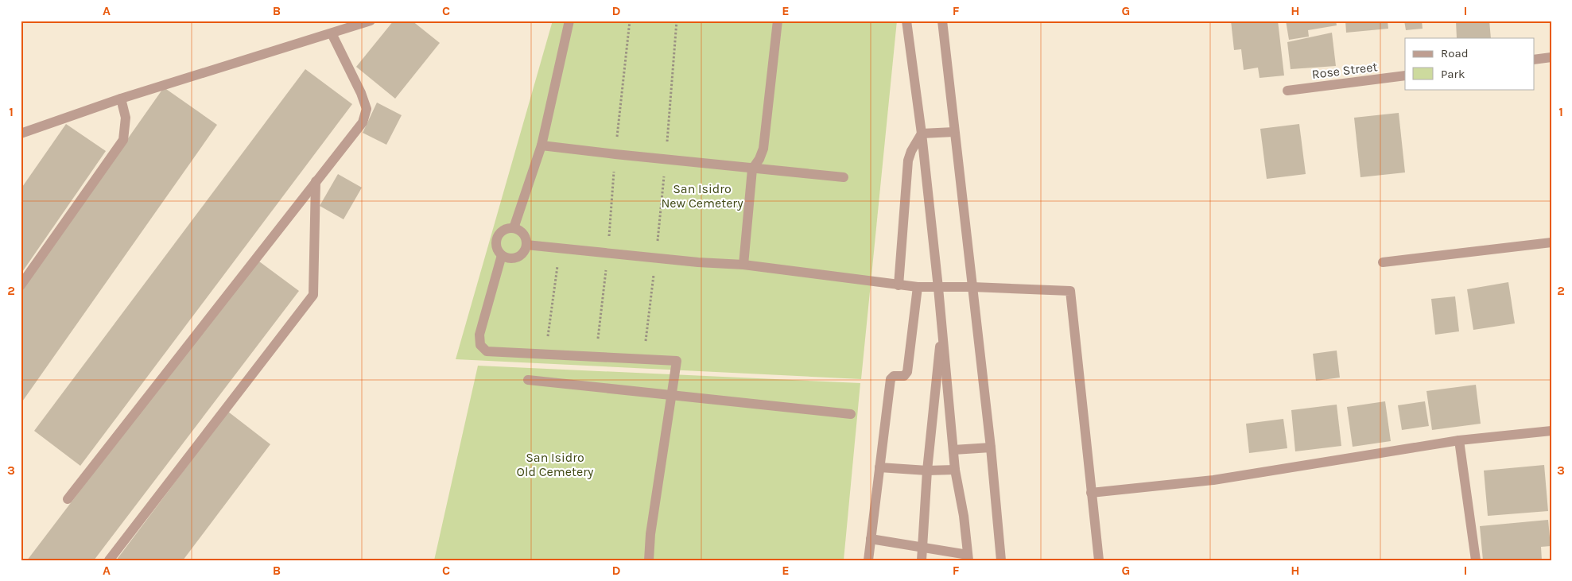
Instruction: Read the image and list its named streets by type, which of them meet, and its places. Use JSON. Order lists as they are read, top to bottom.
{
  "streets": {
    "street": ["Rose Street"]
  },
  "parks": ["San Isidro New Cemetery", "San Isidro Old Cemetery"],
  "legend": ["Road", "Park"],
  "grid": {
    "columns": [
      "A",
      "B",
      "C",
      "D",
      "E",
      "F",
      "G",
      "H",
      "I"
    ],
    "rows": ["1", "2", "3"]
  }
}
